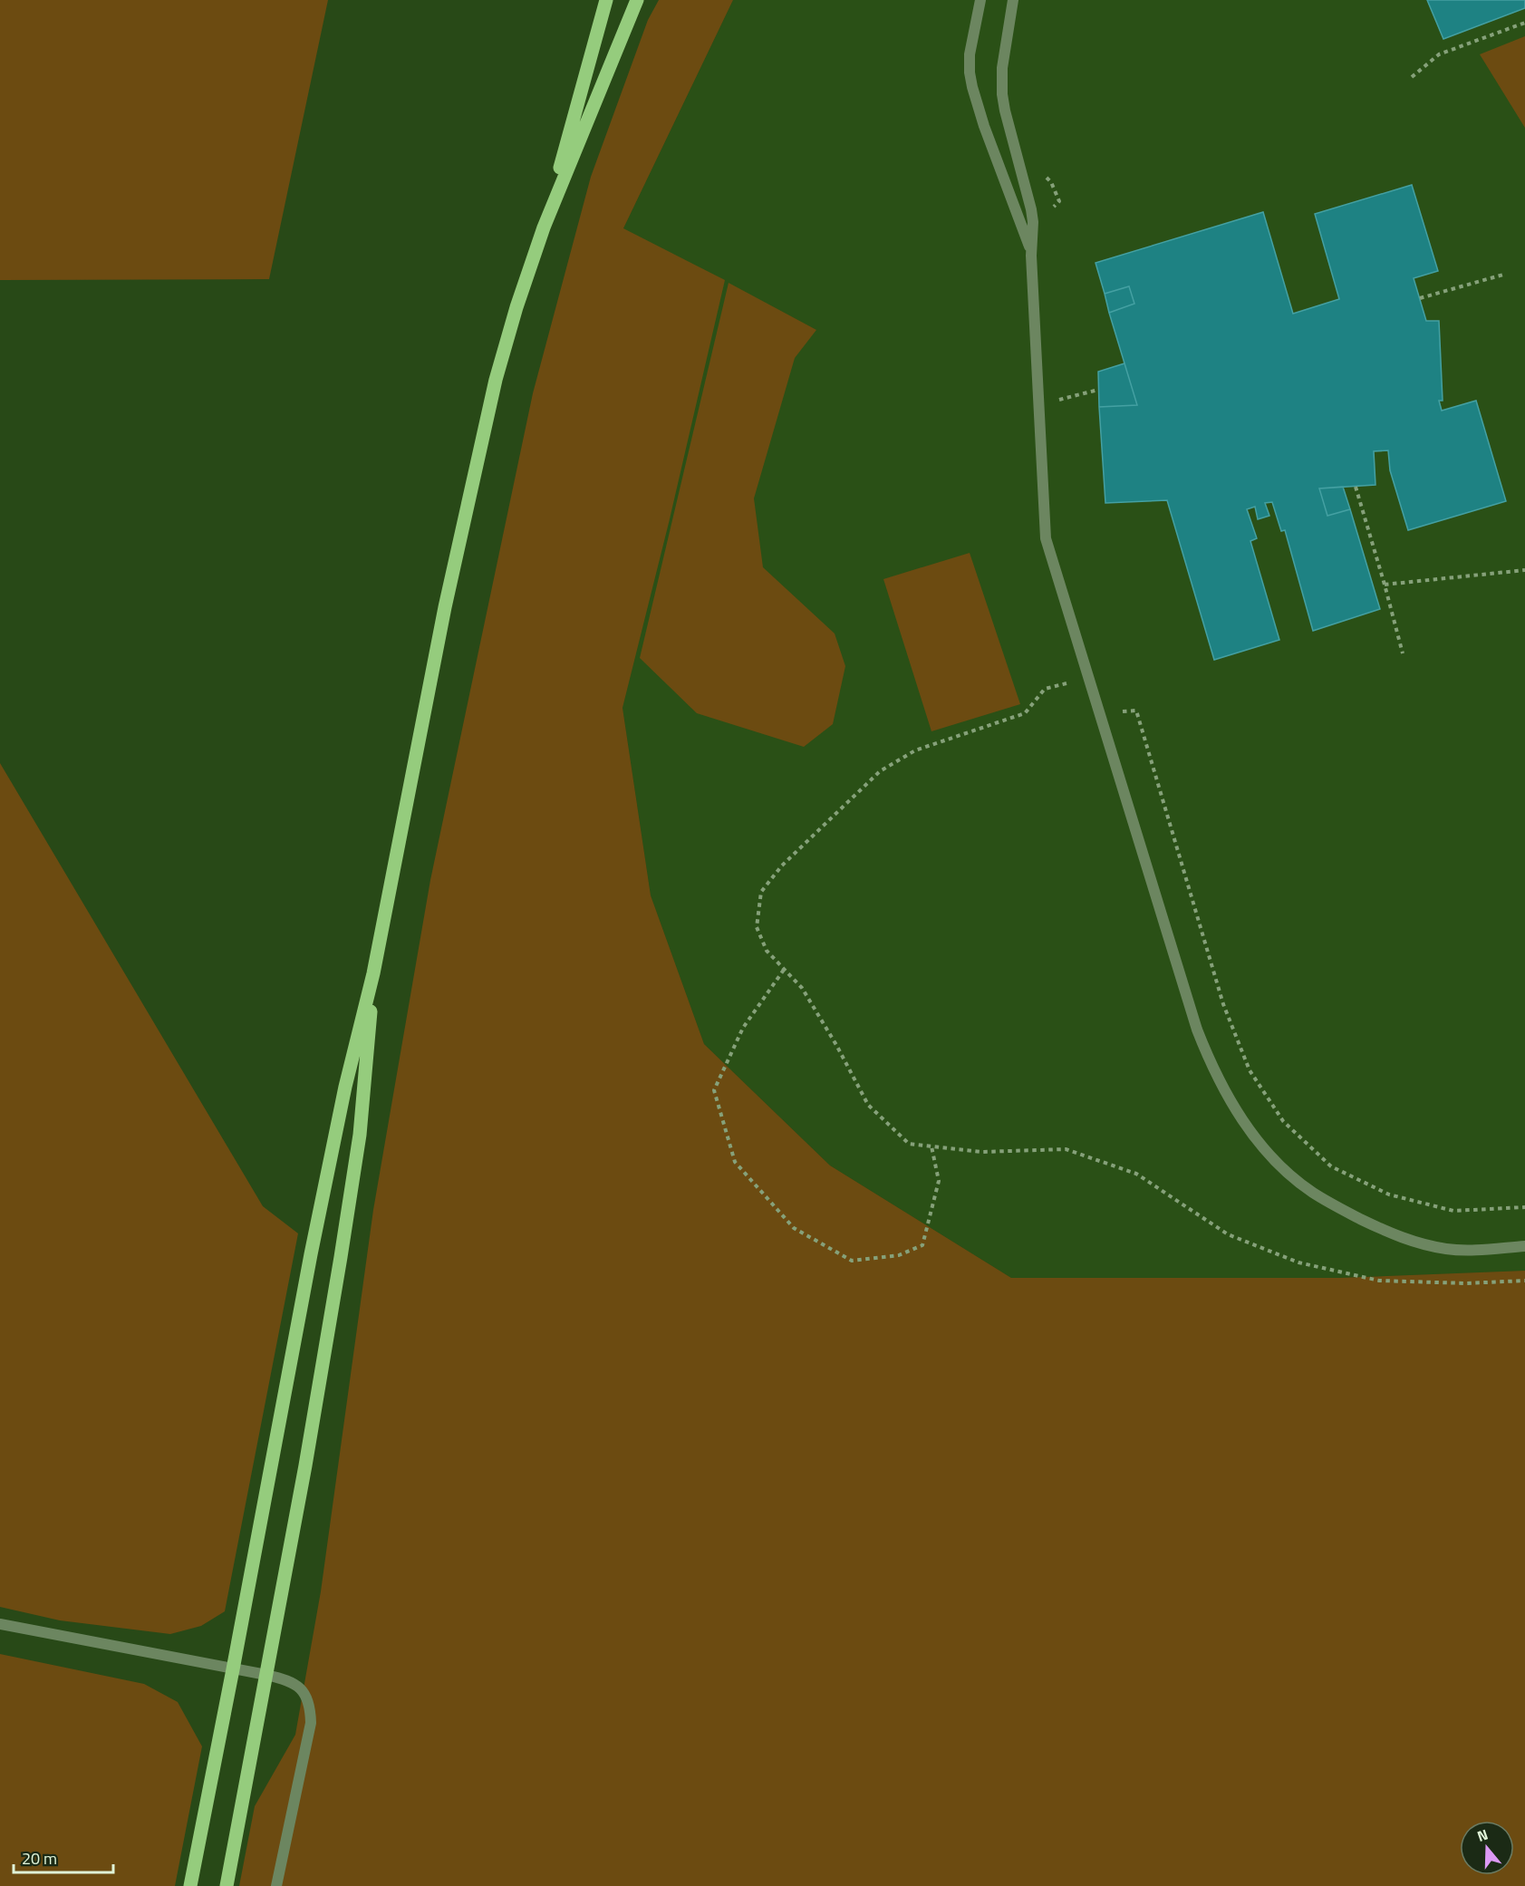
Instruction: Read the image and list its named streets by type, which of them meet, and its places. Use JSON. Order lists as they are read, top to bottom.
{
  "scale_bar": "20 m",
  "north": "top"
}
